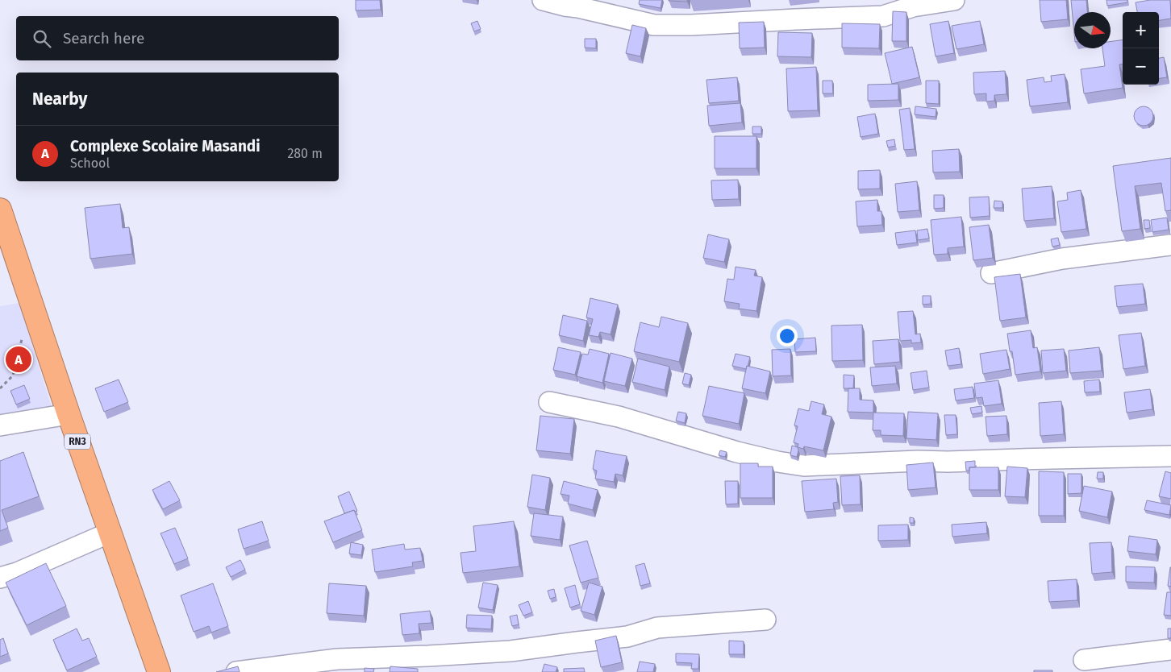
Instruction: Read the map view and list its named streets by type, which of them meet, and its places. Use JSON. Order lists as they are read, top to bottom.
{
  "streets": {
    "highway": ["RN3"]
  },
  "north": "right",
  "page": {
    "map_buttons": ["+", "−"],
    "search": "Search here",
    "heading": "Nearby",
    "list": [
      {
        "mark": "A",
        "name": "Complexe Scolaire Masandi",
        "note": "School",
        "value": "280 m"
      }
    ],
    "pins": "A"
  }
}
